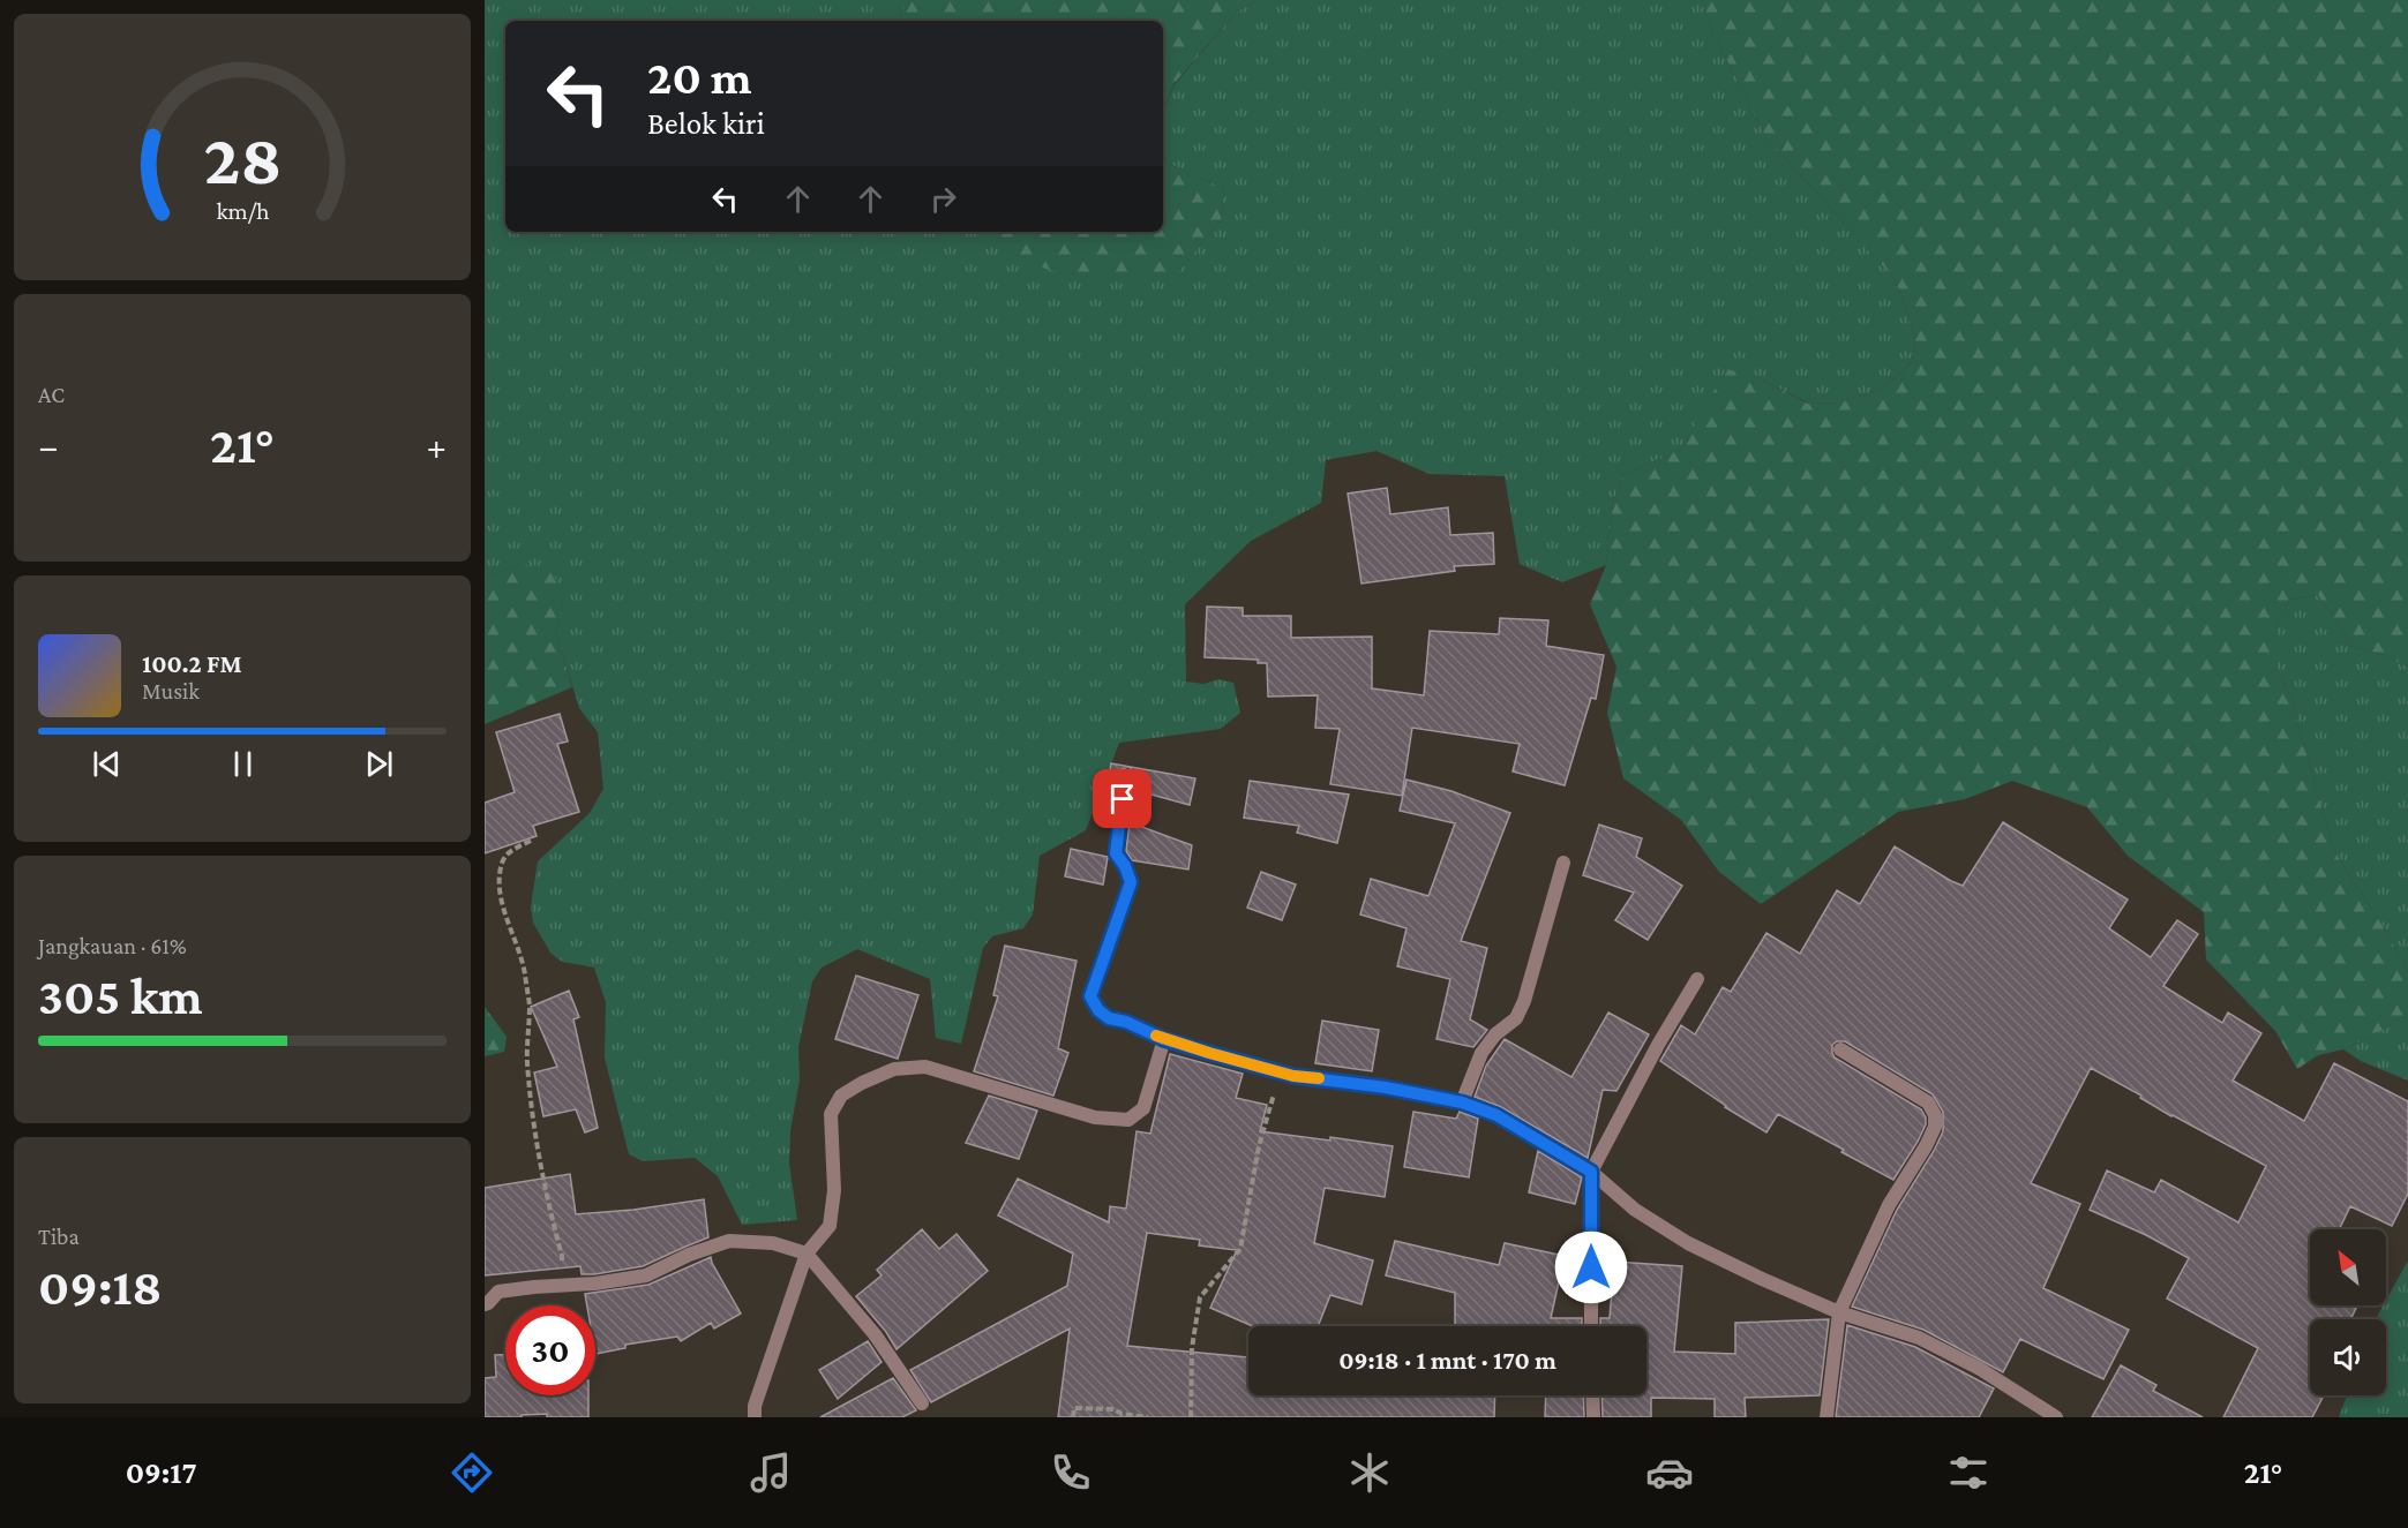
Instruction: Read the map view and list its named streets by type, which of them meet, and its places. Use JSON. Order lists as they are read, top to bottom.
{
  "north": "top left",
  "page": {
    "turn": ["20 m", "Belok kiri"],
    "tile": [
      "AC",
      ["Jangkauan · 61%", "305 km"],
      ["Tiba", "09:18"]
    ],
    "heat": ["−", "21°", "+"],
    "song": ["100.2 FM", "Musik"],
    "limit": "30",
    "trip": "09:18 · 1 mnt · 170 m",
    "tabs": ["09:17", "21°"],
    "gauge": ["28", "km/h"]
  }
}
